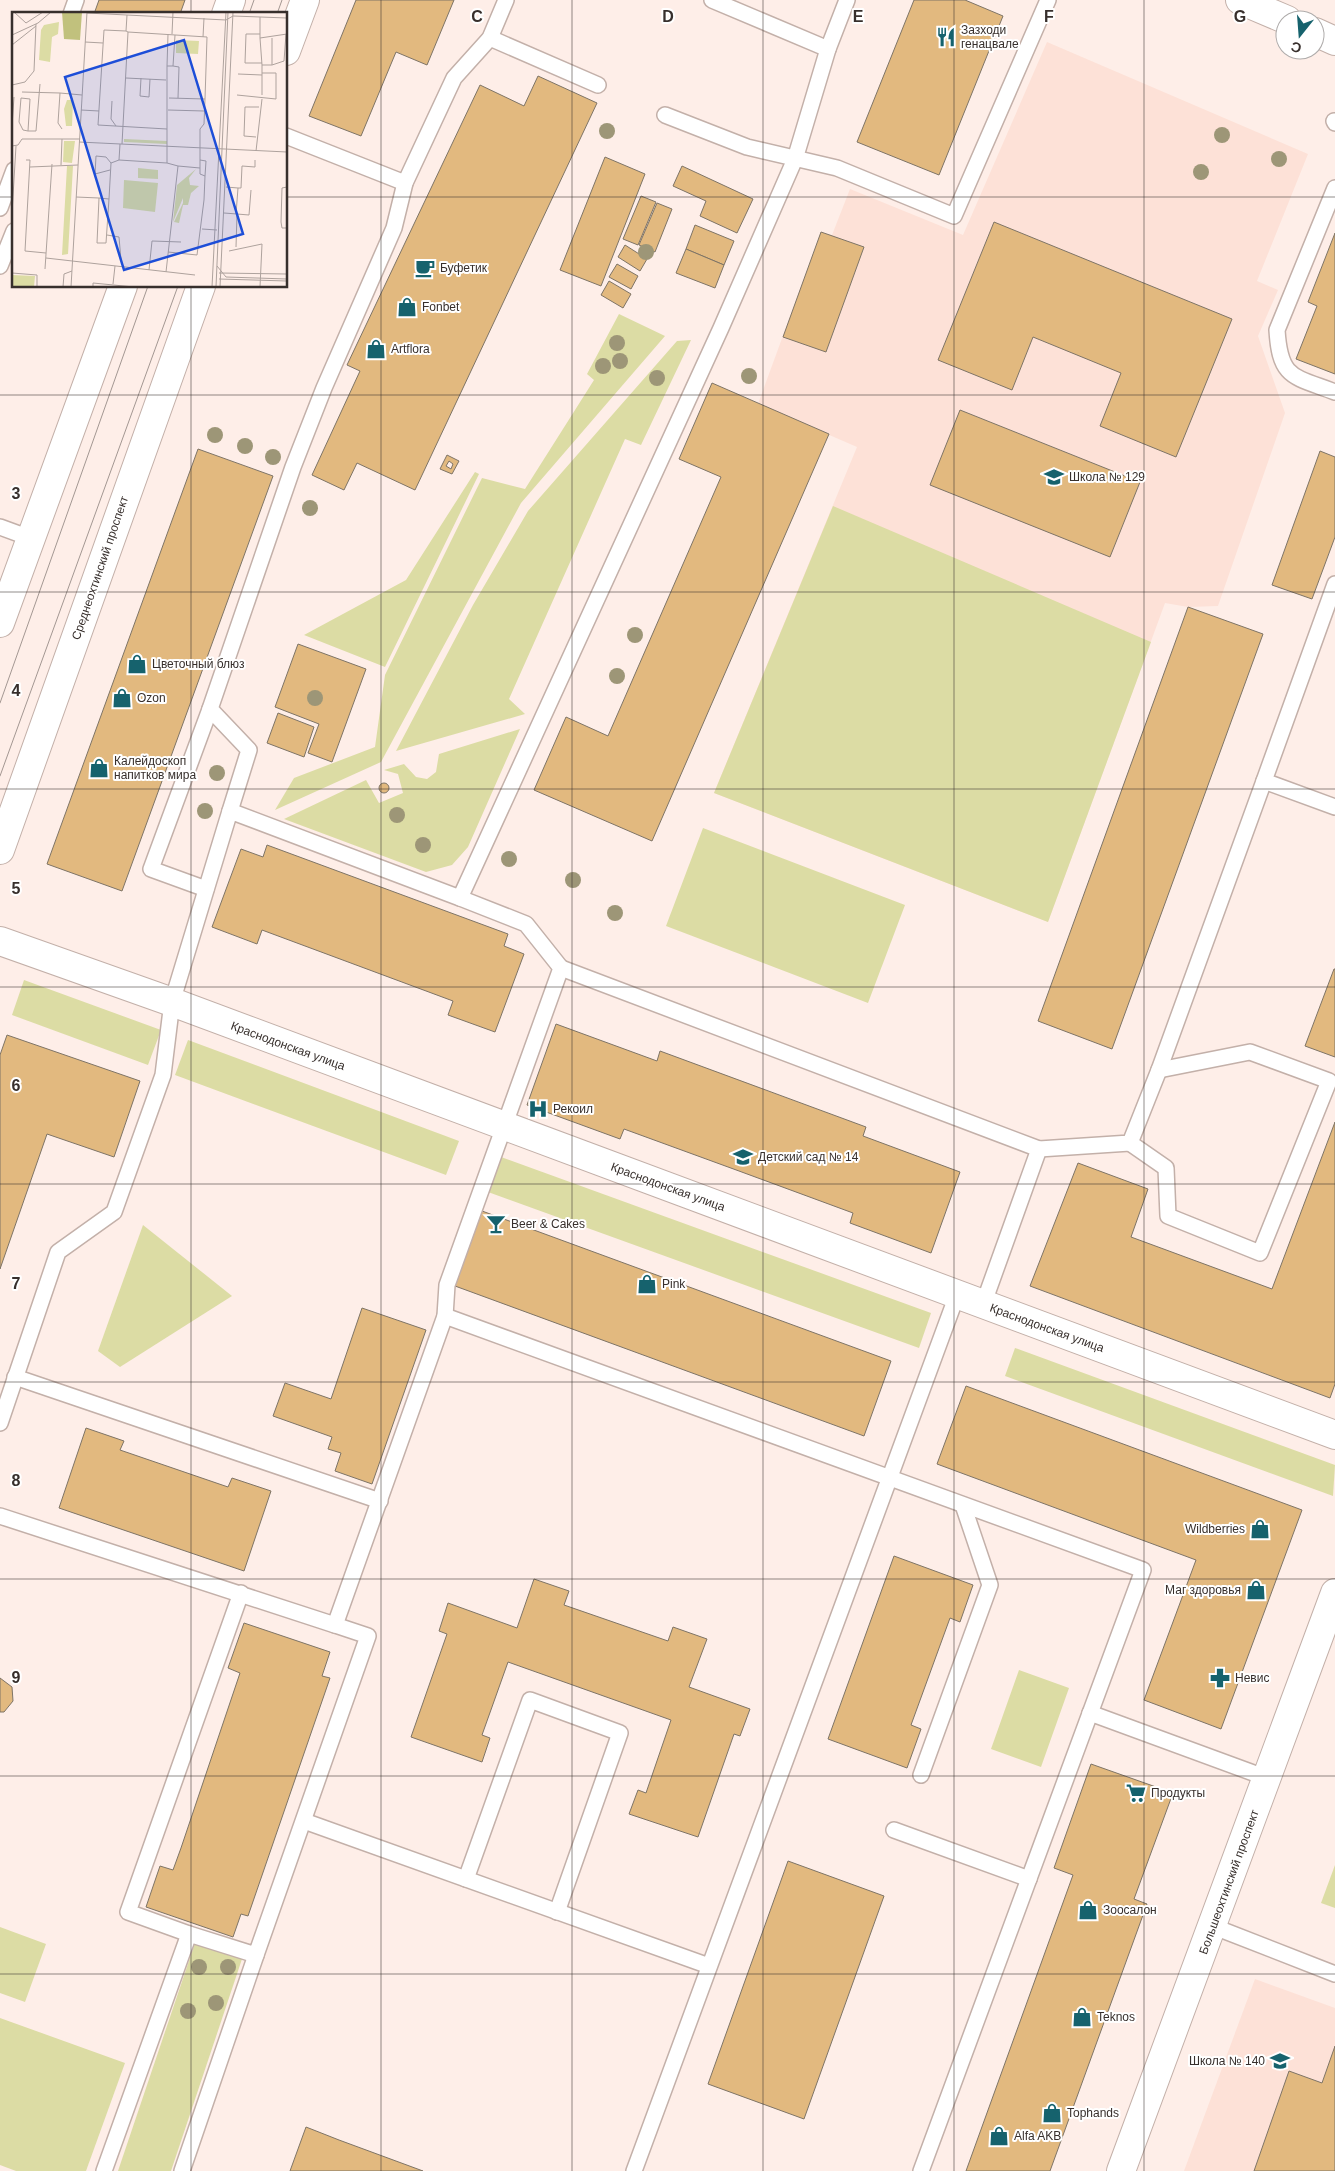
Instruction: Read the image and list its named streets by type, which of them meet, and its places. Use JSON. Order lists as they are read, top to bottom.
{
  "streets": {
    "street": ["Среднеохтинский проспект", "Краснодонская улица", "Большеохтинский проспект"]
  },
  "places": {
    "restaurant": ["Зазходи генацвале"],
    "cafe": ["Буфетик"],
    "shop": [
      "Fonbet",
      "Artflora",
      "Цветочный блюз",
      "Ozon",
      "Калейдоскоп напитков мира",
      "Pink",
      "Wildberries",
      "Маг здоровья",
      "Зоосалон",
      "Teknos",
      "Tophands",
      "Alfa AKB"
    ],
    "school or university": ["Школа № 129", "Детский сад № 14", "Школа № 140"],
    "hospital": ["Рекоил"],
    "bar": ["Beer & Cakes"],
    "pharmacy": ["Невис"],
    "supermarket": ["Продукты"]
  },
  "north": "bottom",
  "grid": {
    "columns": [
      "C",
      "D",
      "E",
      "F",
      "G"
    ],
    "rows": [
      "3",
      "4",
      "5",
      "6",
      "7",
      "8",
      "9"
    ]
  }
}
